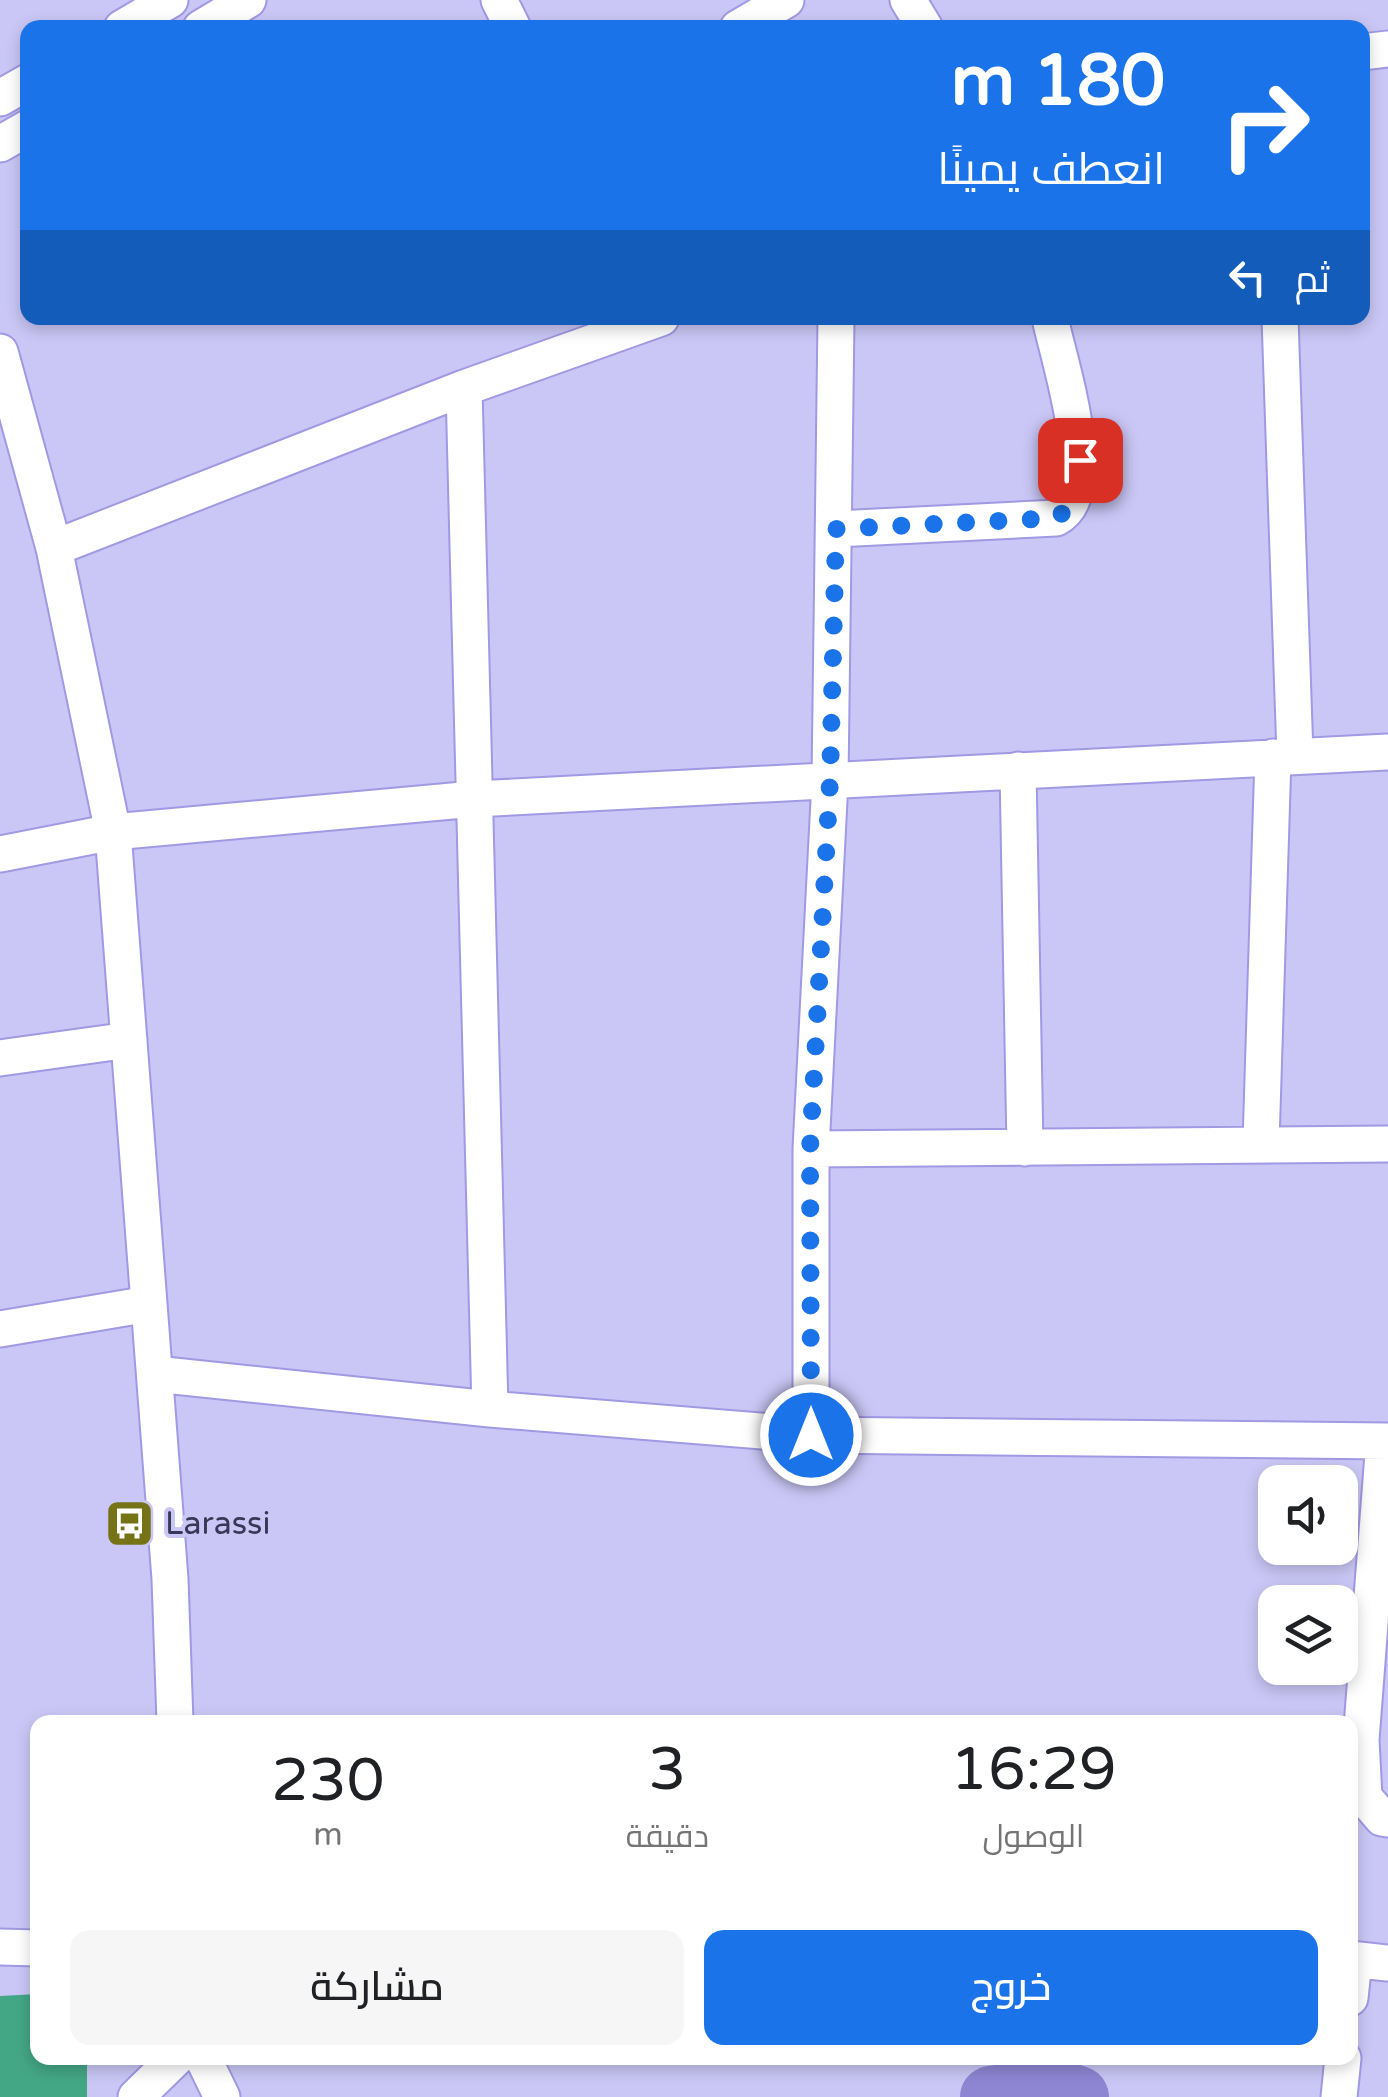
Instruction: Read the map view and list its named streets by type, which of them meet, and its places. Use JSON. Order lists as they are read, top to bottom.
{
  "places": {
    "bus stop": ["Larassi"]
  },
  "page": {
    "turn": ["180 m", "انعطف يمينًا"],
    "then": "ثم",
    "eta": [
      "16:29",
      "الوصول",
      "3",
      "دقيقة",
      "230",
      "m"
    ],
    "buttons": ["خروج", "مشاركة"]
  }
}
